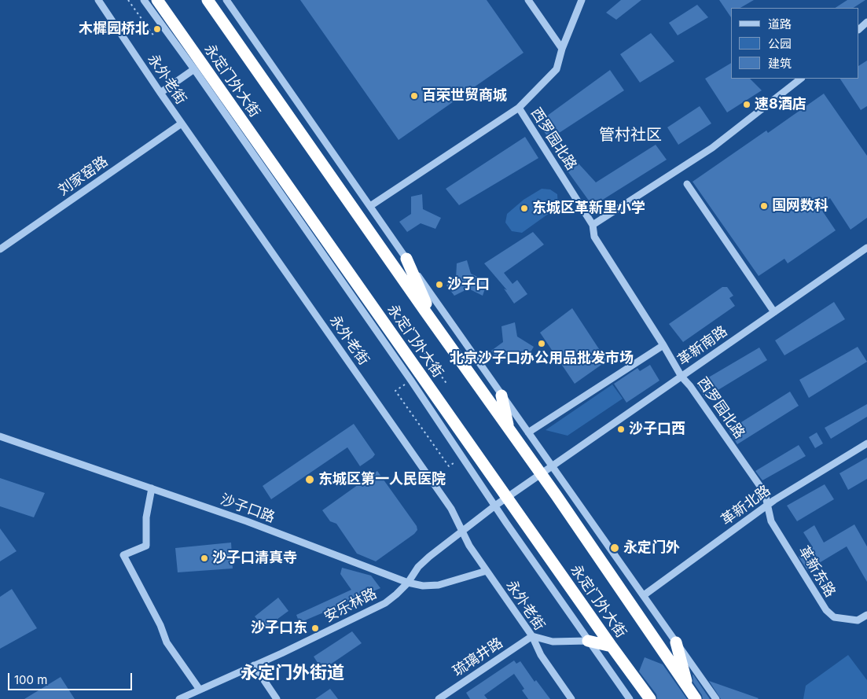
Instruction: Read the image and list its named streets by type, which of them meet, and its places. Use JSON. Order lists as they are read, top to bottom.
{
  "streets": {
    "highway": ["永定门外大街"],
    "street": [
      "永外老街",
      "西罗园北路",
      "刘家窑路",
      "革新南路",
      "革新北路",
      "沙子口路",
      "革新东路",
      "安乐林路",
      "琉璃井路"
    ]
  },
  "crossings": [
    ["永外老街", "刘家窑路"],
    ["永外老街", "沙子口路"],
    ["永外老街", "安乐林路"],
    ["永外老街", "琉璃井路"],
    ["永定门外大街", "革新南路"],
    ["永定门外大街", "安乐林路"],
    ["西罗园北路", "革新南路"],
    ["西罗园北路", "革新北路"],
    ["西罗园北路", "革新东路"],
    ["革新南路", "安乐林路"],
    ["革新北路", "革新东路"],
    ["沙子口路", "安乐林路"]
  ],
  "districts": ["管村社区", "永定门外街道"],
  "places": [
    "木樨园桥北",
    "百荣世贸商城",
    "速8酒店",
    "国网数科",
    "东城区革新里小学",
    "沙子口",
    "北京沙子口办公用品批发市场",
    "沙子口西",
    "东城区第一人民医院",
    "永定门外",
    "沙子口清真寺",
    "沙子口东"
  ],
  "legend": ["道路", "公园", "建筑"],
  "scale_bar": "100 m"
}
